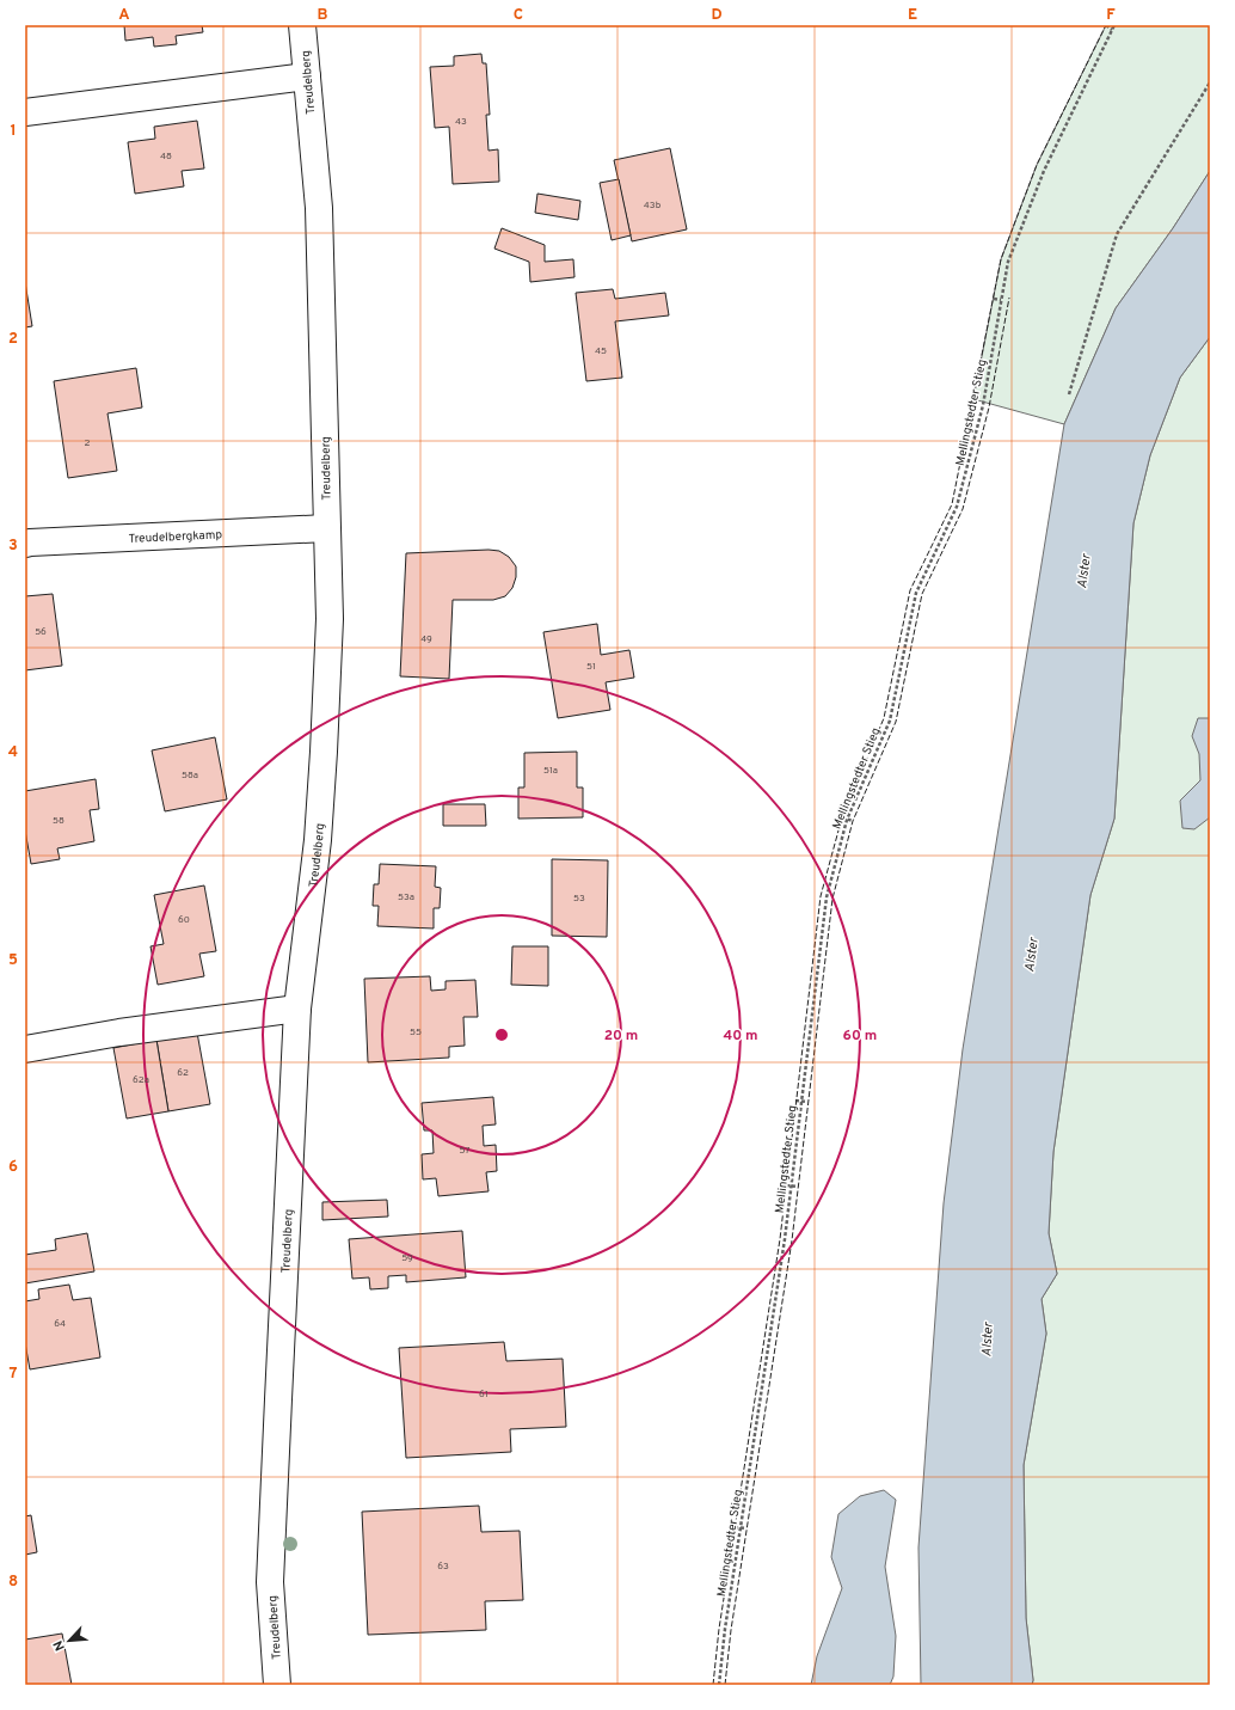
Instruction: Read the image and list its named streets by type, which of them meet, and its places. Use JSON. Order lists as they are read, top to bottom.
{
  "streets": {
    "street": ["Treudelberg", "Treudelbergkamp"],
    "path": ["Mellingstedter Stieg"]
  },
  "crossings": [
    ["Treudelberg", "Treudelbergkamp"]
  ],
  "water": ["Alster"],
  "house_numbers": [
    "43",
    "48",
    "43b",
    "45",
    "2",
    "56",
    "49",
    "51",
    "51a",
    "58a",
    "58",
    "53a",
    "53",
    "60",
    "55",
    "62",
    "62a",
    "57",
    "59",
    "64",
    "61",
    "63"
  ],
  "north": "bottom left",
  "grid": {
    "columns": [
      "A",
      "B",
      "C",
      "D",
      "E",
      "F"
    ],
    "rows": [
      "1",
      "2",
      "3",
      "4",
      "5",
      "6",
      "7",
      "8"
    ]
  },
  "rings": ["20 m", "40 m", "60 m"]
}
